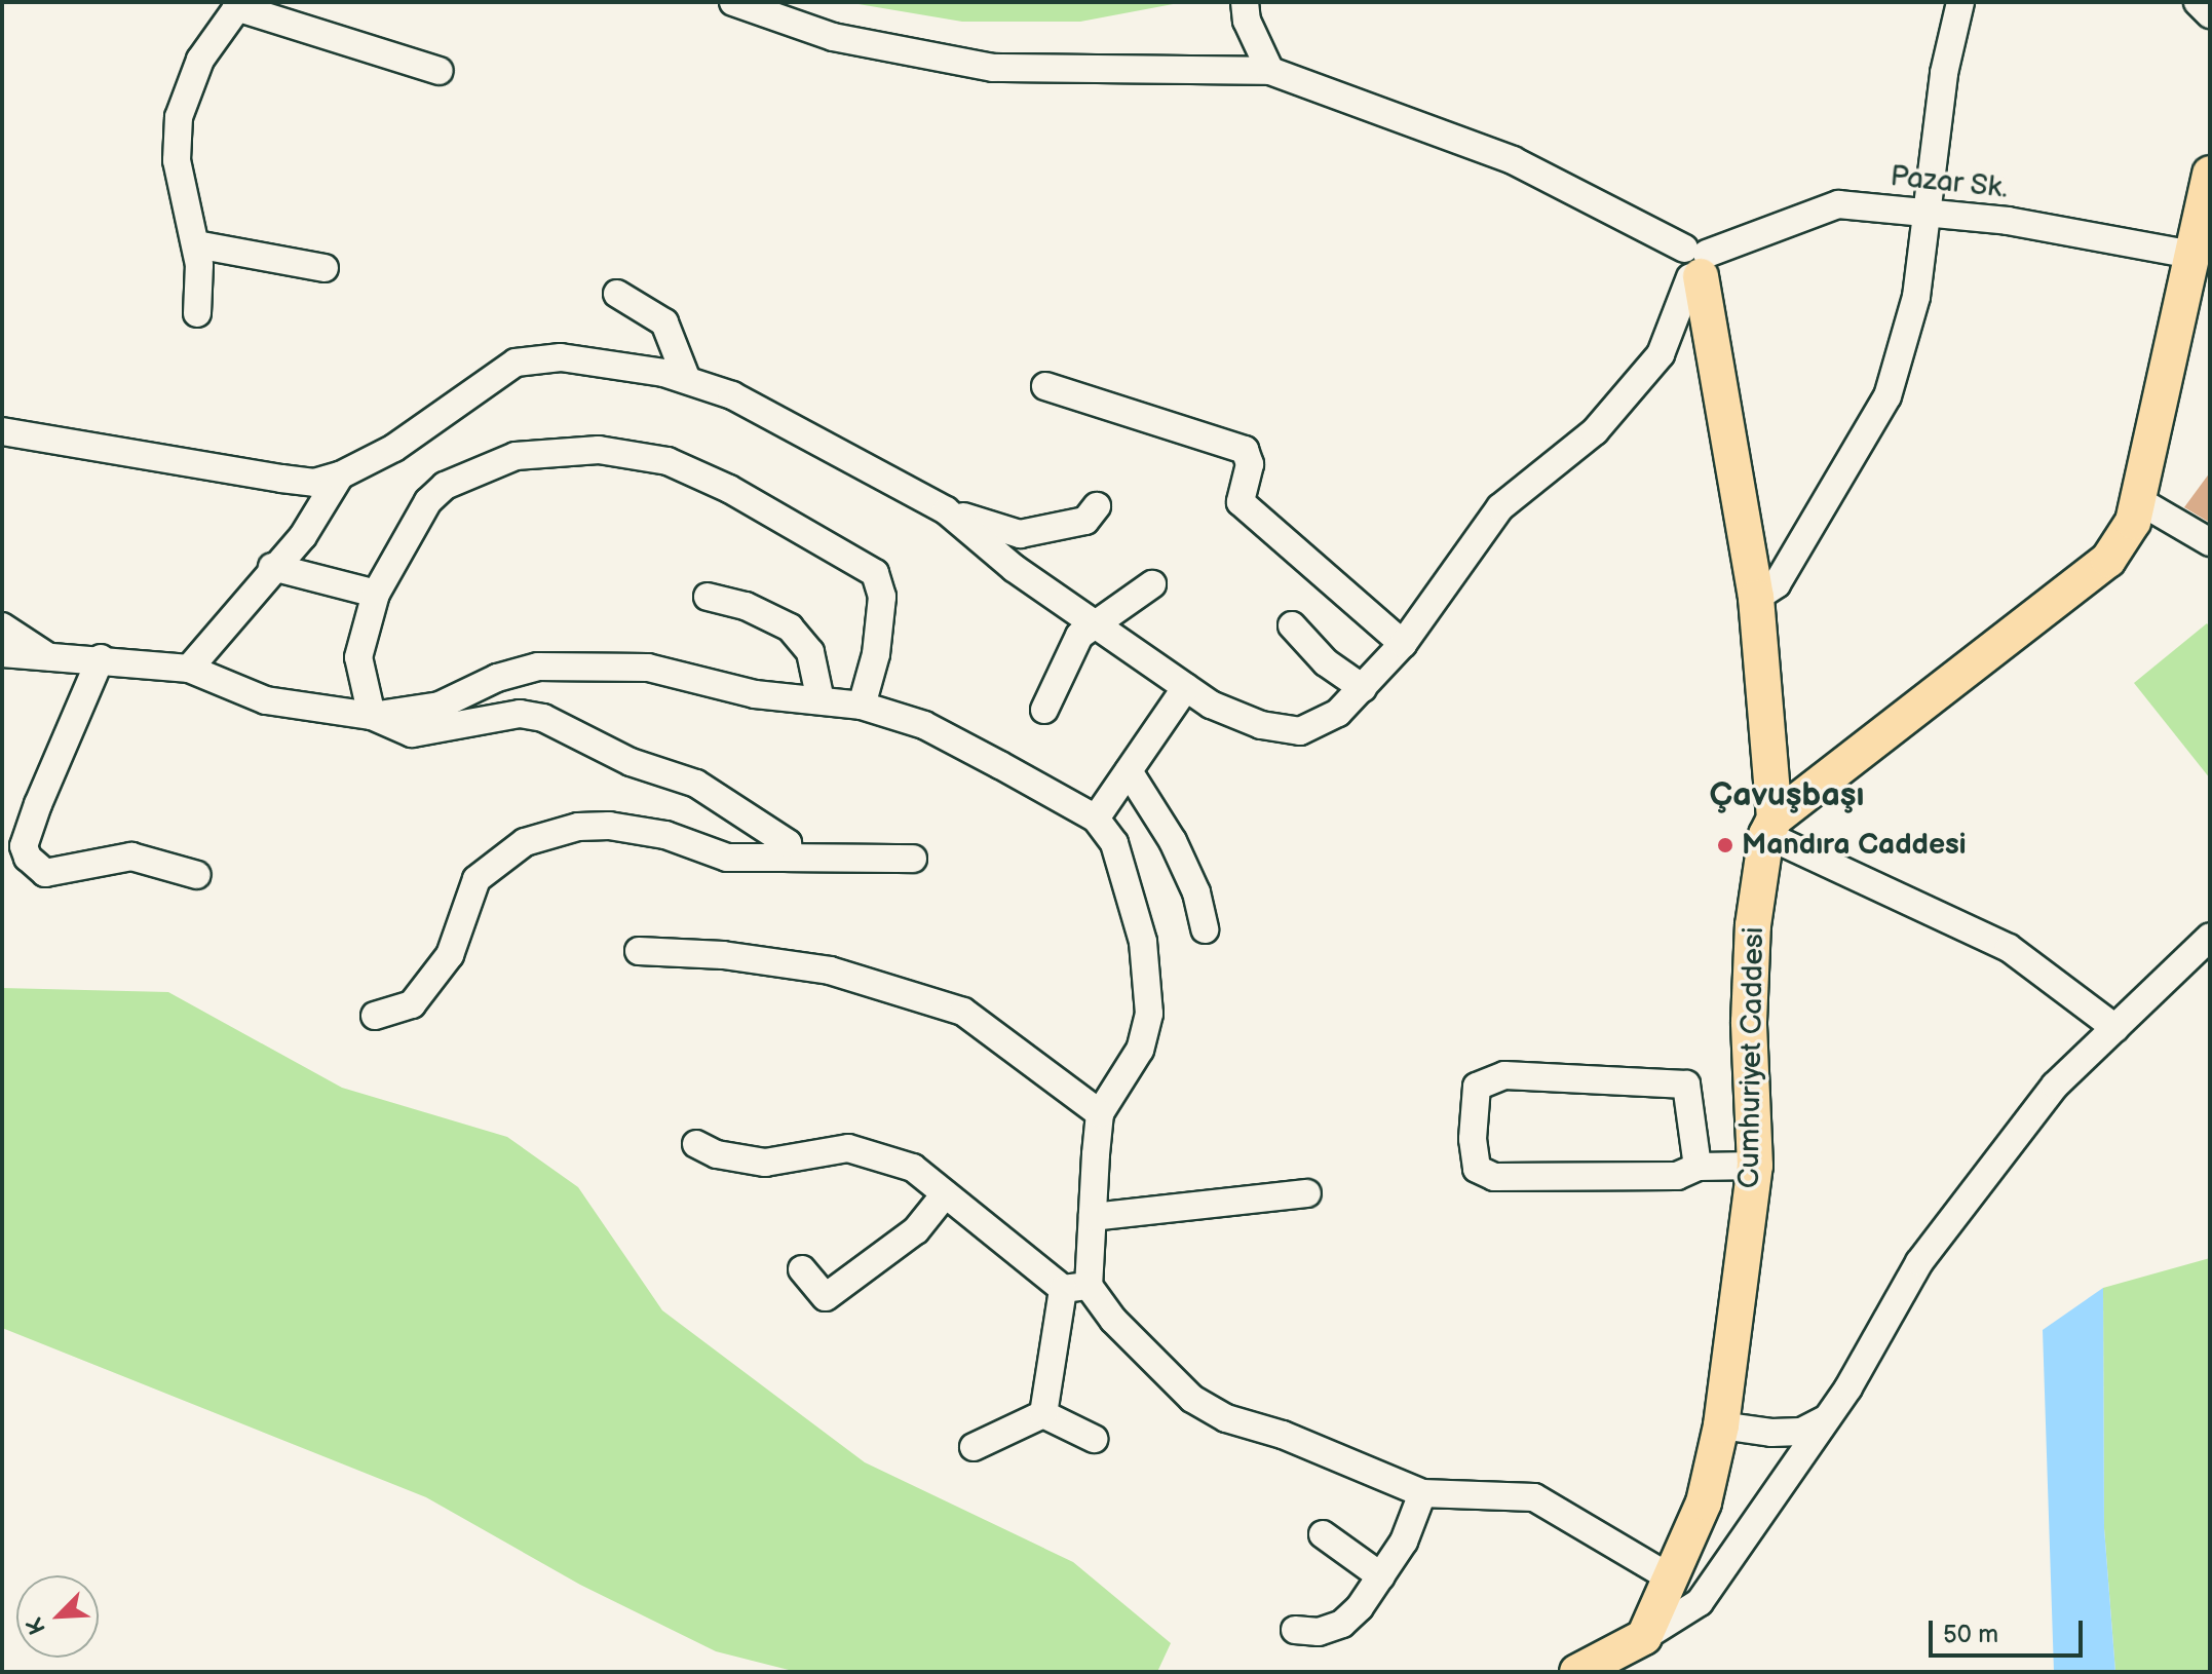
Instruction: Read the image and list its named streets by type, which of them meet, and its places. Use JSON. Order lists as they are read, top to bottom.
{
  "streets": {
    "main road": ["Cumhuriyet Caddesi"],
    "street": ["Pazar Sk."]
  },
  "crossings": [
    ["Pazar Sk.", "Cumhuriyet Caddesi"]
  ],
  "districts": ["Çavuşbaşı"],
  "places": ["Mandıra Caddesi"],
  "scale_bar": "50 m",
  "north": "bottom left"
}
